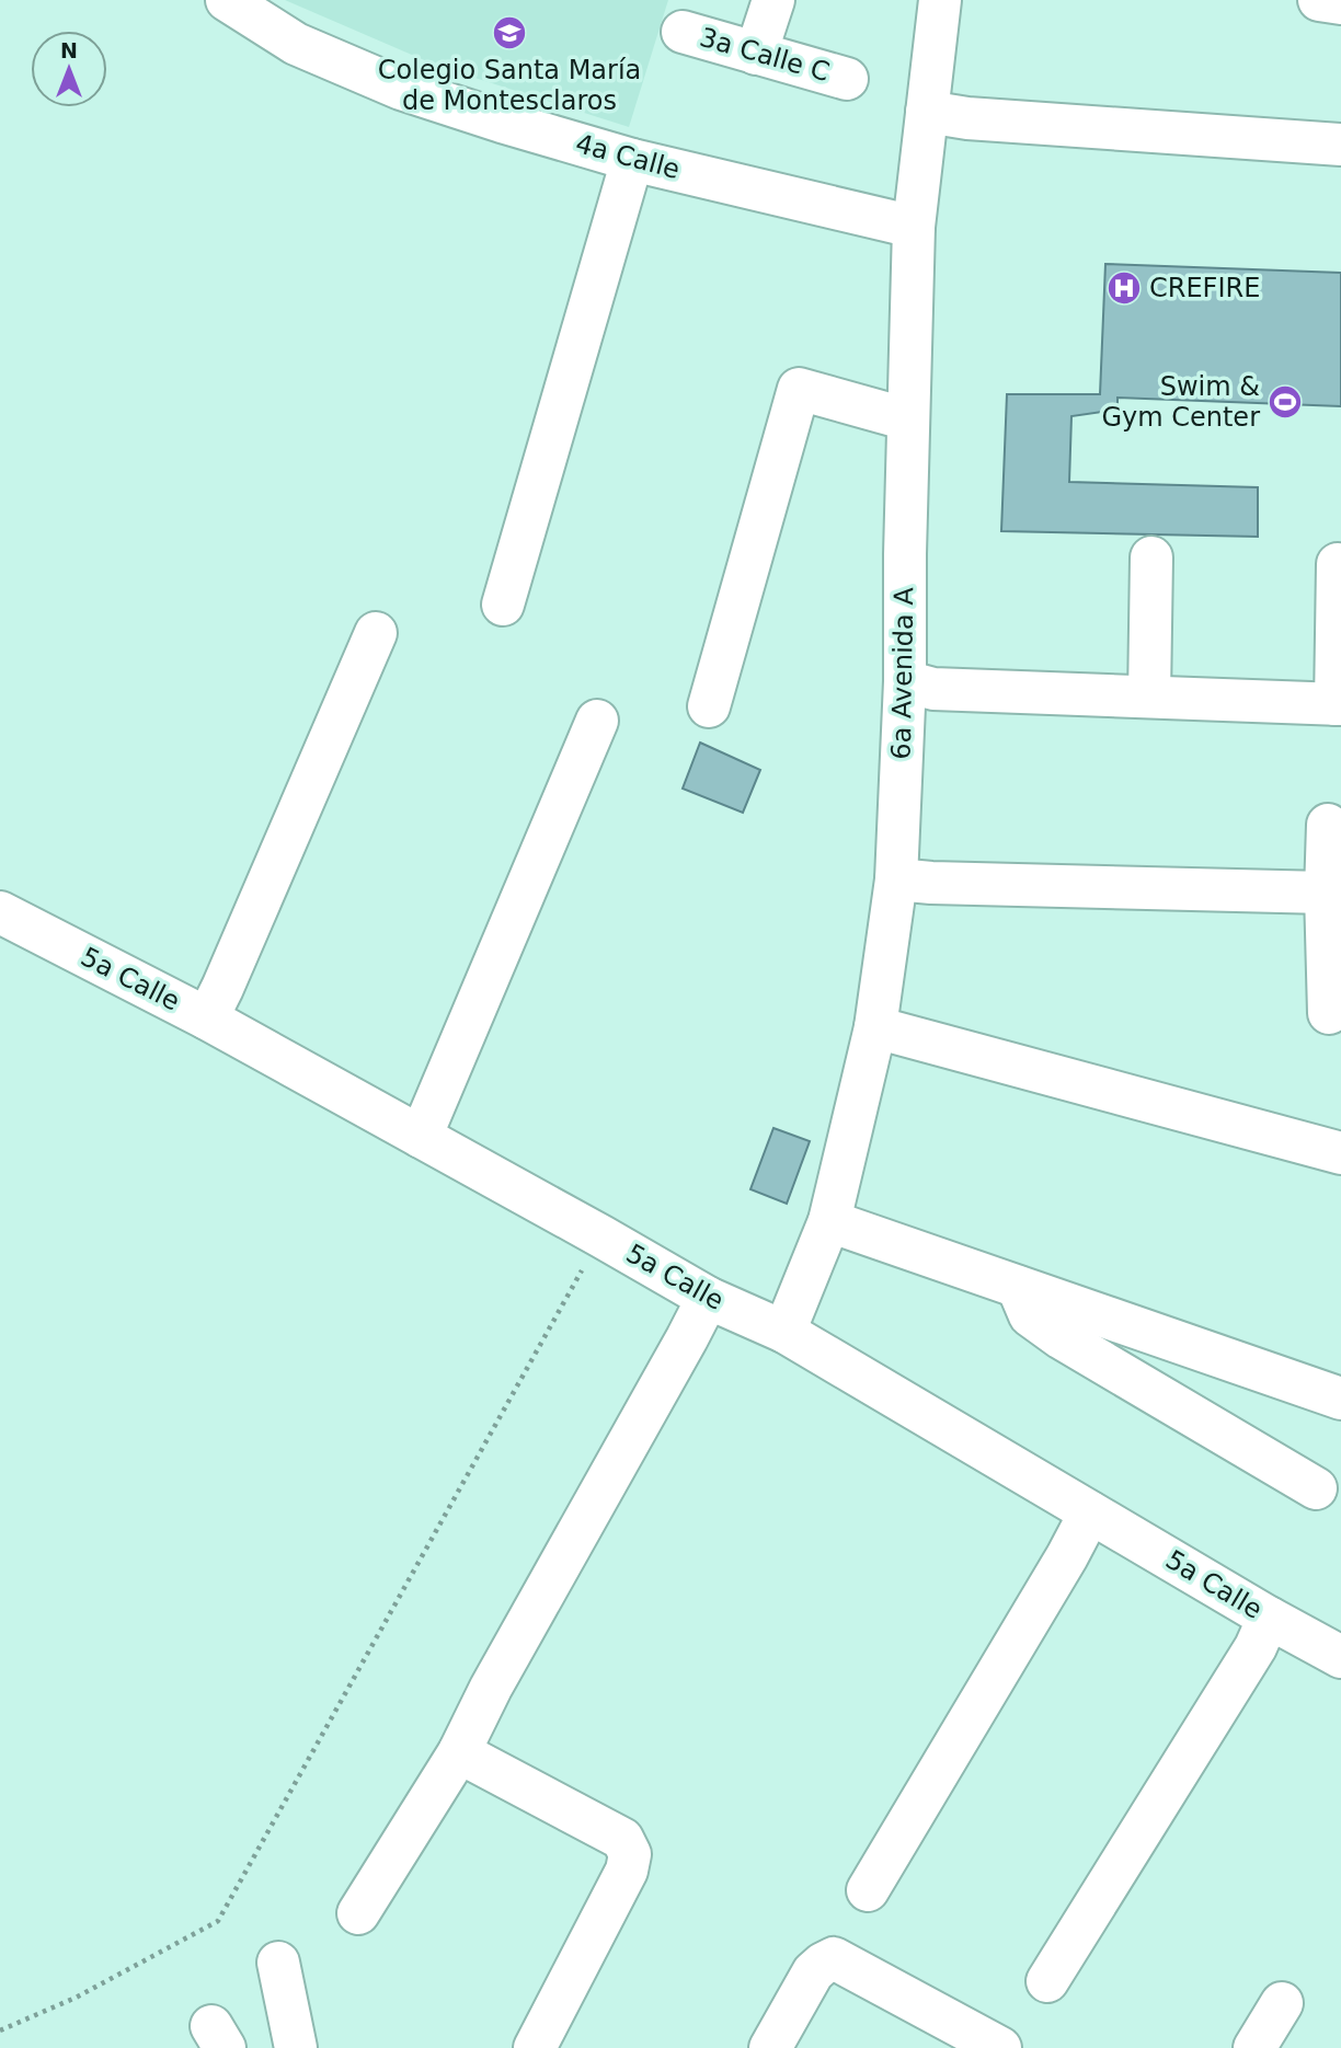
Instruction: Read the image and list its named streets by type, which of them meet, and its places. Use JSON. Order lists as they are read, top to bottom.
{
  "streets": {
    "street": [
      "3a Calle C",
      "4a Calle",
      "6a Avenida A",
      "5a Calle"
    ]
  },
  "crossings": [
    ["4a Calle", "6a Avenida A"],
    ["6a Avenida A", "5a Calle"]
  ],
  "places": {
    "school or university": ["Colegio Santa María de Montesclaros"],
    "hospital": ["CREFIRE"],
    "sports": ["Swim & Gym Center"]
  },
  "north": "top"
}
